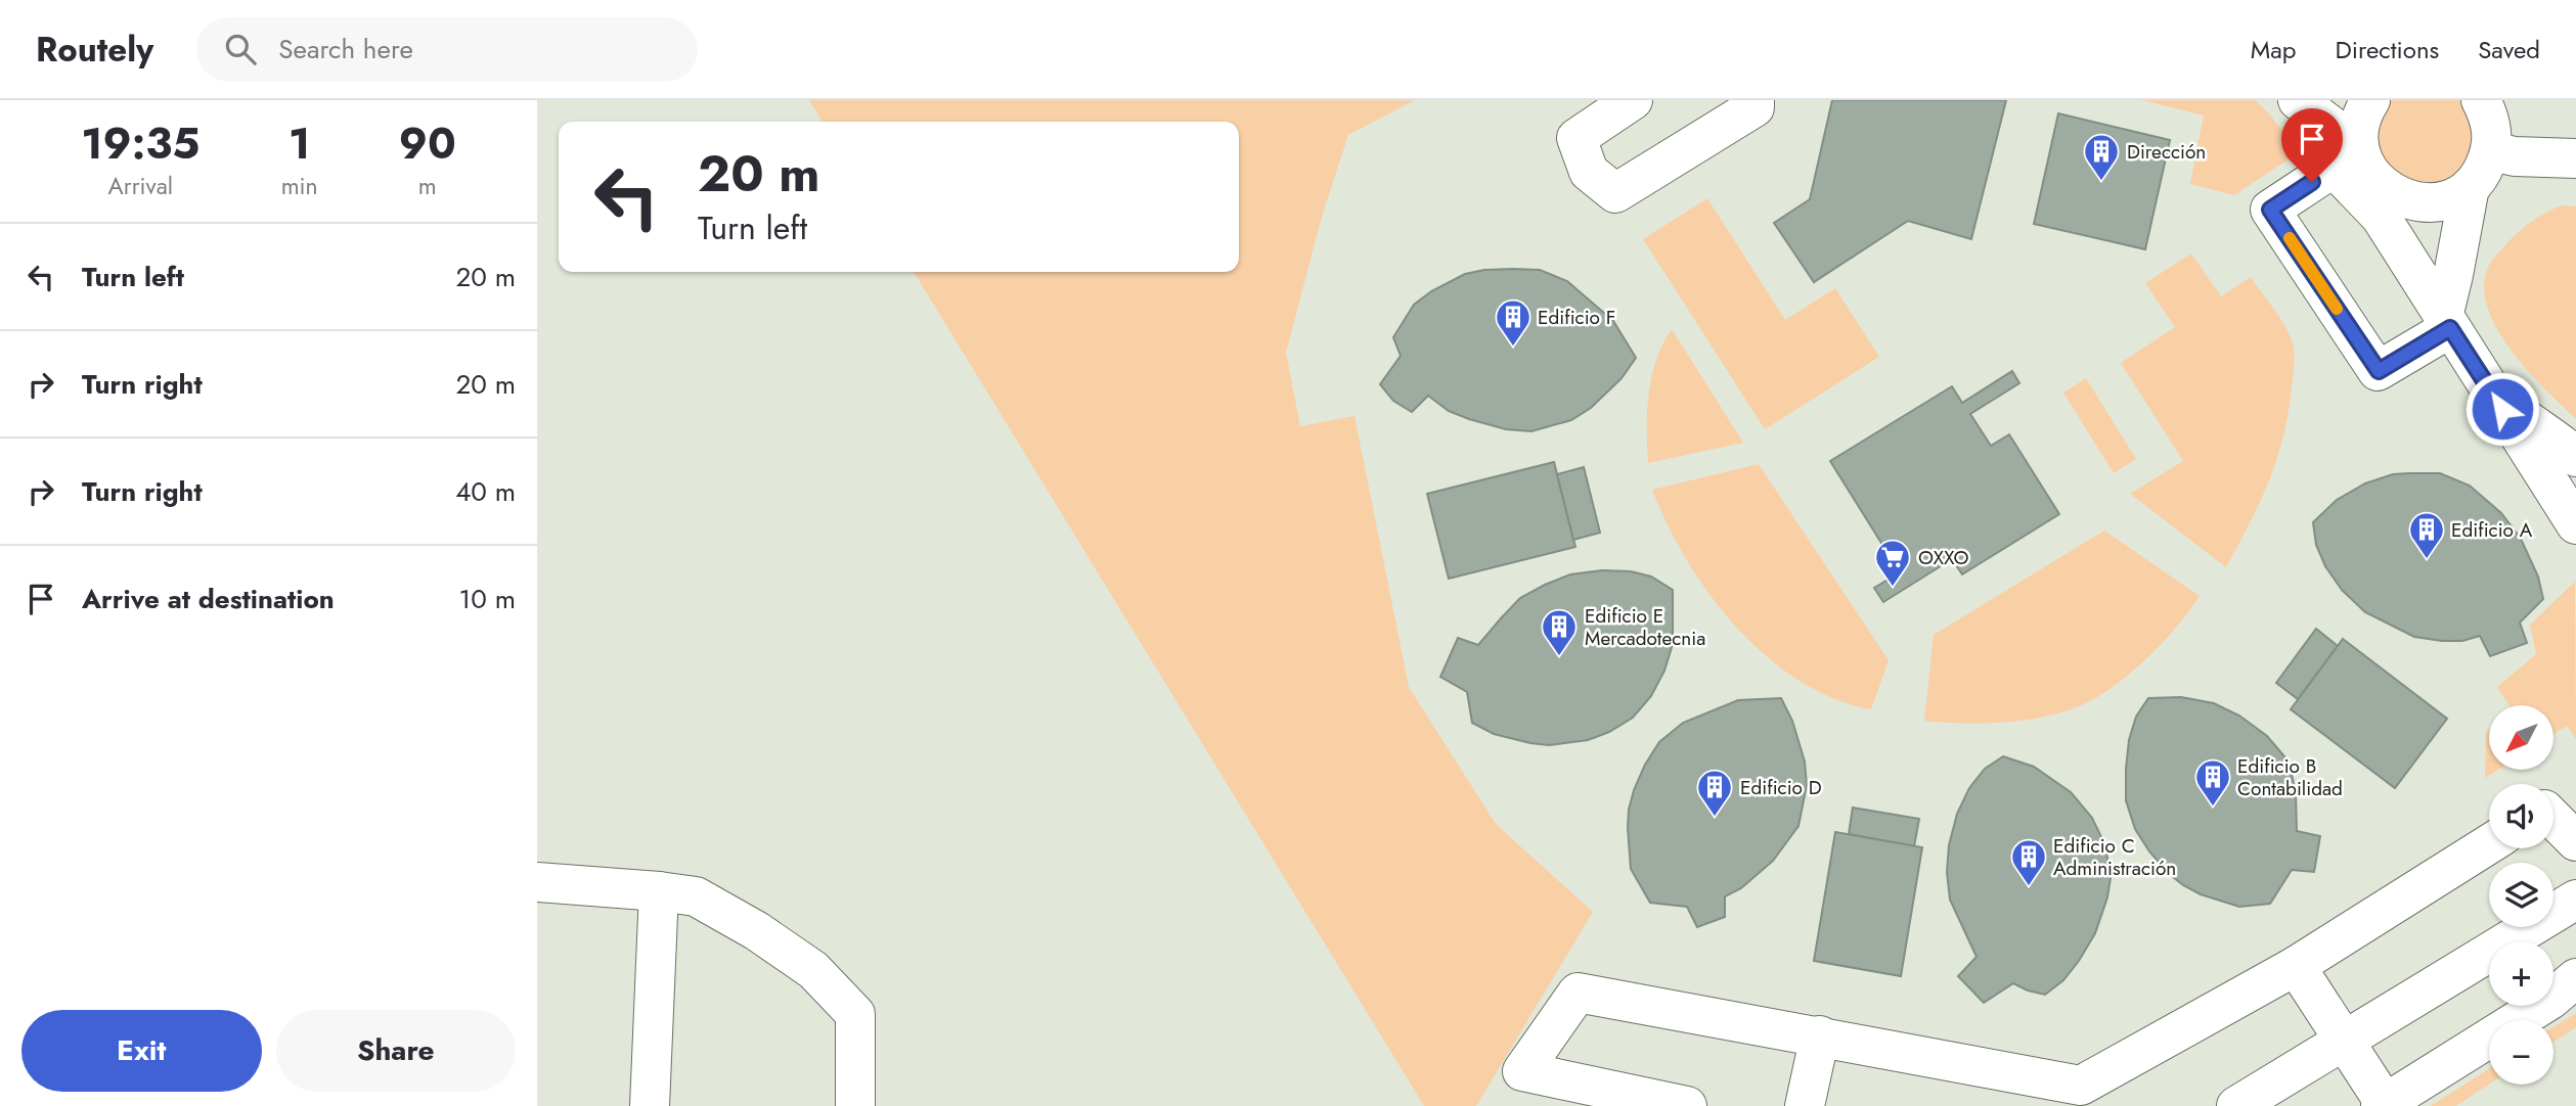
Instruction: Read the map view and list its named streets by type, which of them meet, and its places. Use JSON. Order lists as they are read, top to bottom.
{
  "places": {
    "building": [
      "Dirección",
      "Edificio F",
      "Edificio A",
      "Edificio E Mercadotecnia",
      "Edificio B Contabilidad",
      "Edificio D",
      "Edificio C Administración"
    ],
    "supermarket": ["OXXO"]
  },
  "north": "bottom left",
  "page": {
    "header": "Routely",
    "search": "Search here",
    "nav": ["Map", "Directions", "Saved"],
    "eta": [
      "19:35",
      "Arrival",
      "1",
      "min",
      "90",
      "m"
    ],
    "turn": ["20 m", "Turn left"],
    "list": [
      {
        "name": "Turn left",
        "value": "20 m"
      },
      {
        "name": "Turn right",
        "value": "20 m"
      },
      {
        "name": "Turn right",
        "value": "40 m"
      },
      {
        "name": "Arrive at destination",
        "value": "10 m"
      }
    ],
    "map_buttons": ["+", "−"],
    "buttons": ["Exit", "Share"]
  }
}
